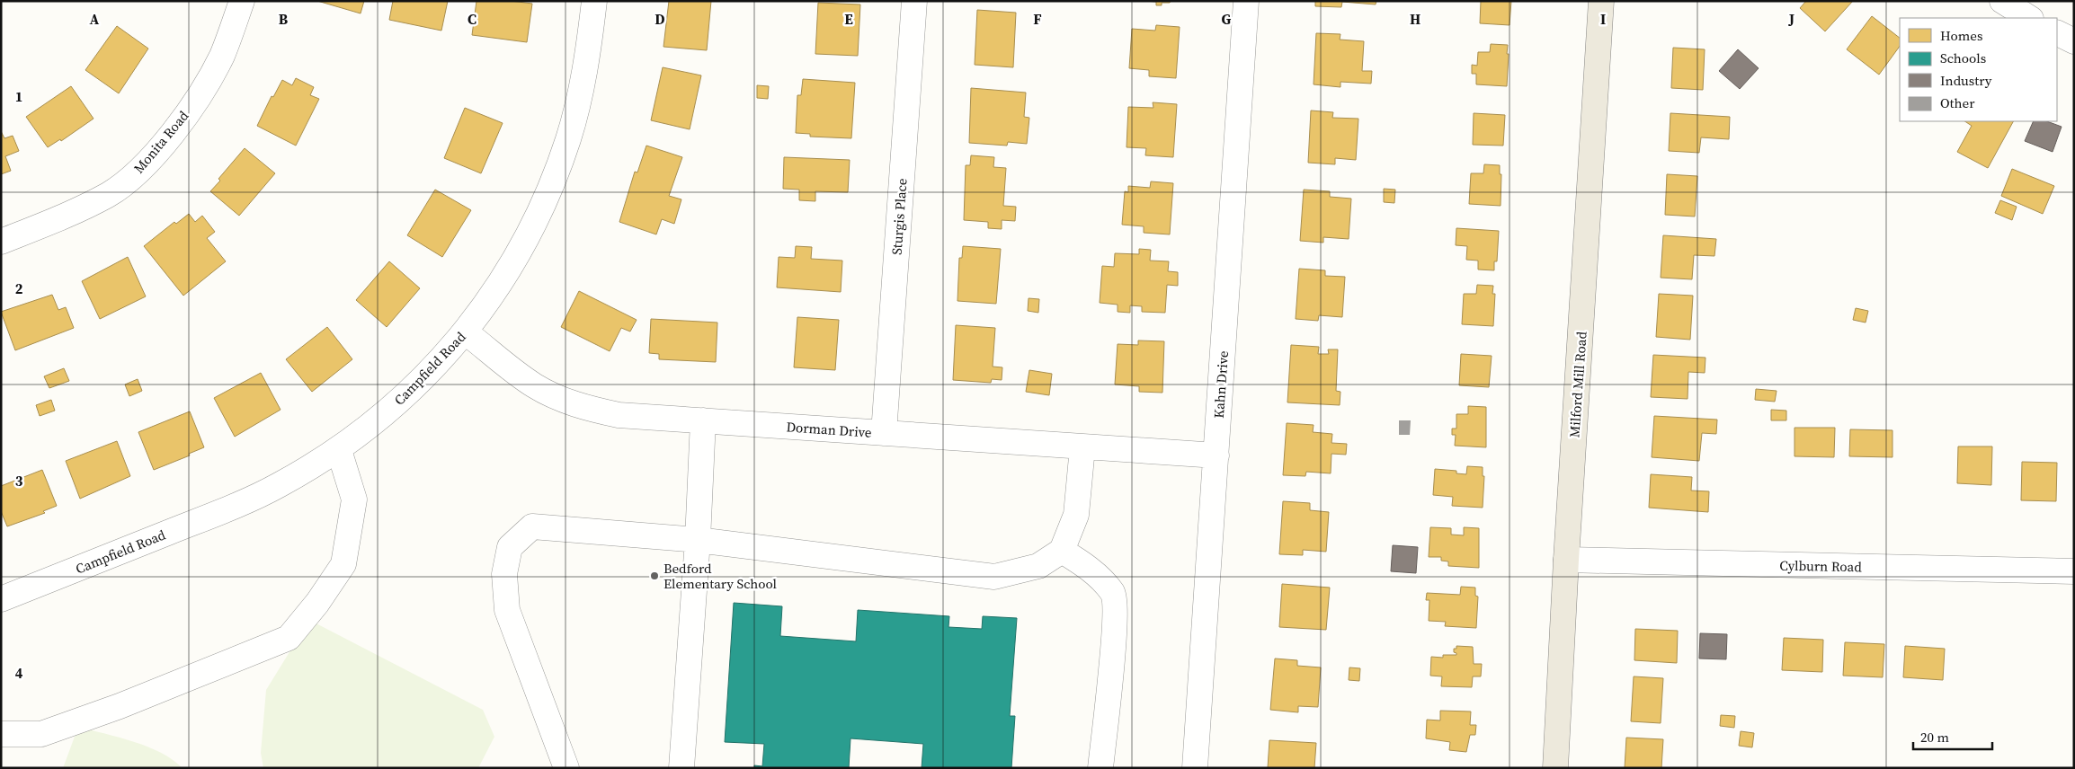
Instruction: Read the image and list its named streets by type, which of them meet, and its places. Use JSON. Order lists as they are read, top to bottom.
{
  "streets": {
    "main road": ["Milford Mill Road"],
    "street": [
      "Monita Road",
      "Sturgis Place",
      "Campfield Road",
      "Kahn Drive",
      "Dorman Drive",
      "Cylburn Road"
    ]
  },
  "crossings": [
    ["Sturgis Place", "Dorman Drive"],
    ["Campfield Road", "Dorman Drive"],
    ["Kahn Drive", "Dorman Drive"],
    ["Milford Mill Road", "Cylburn Road"]
  ],
  "places": ["Bedford Elementary School"],
  "legend": [
    "Homes",
    "Schools",
    "Industry",
    "Other"
  ],
  "scale_bar": "20 m",
  "grid": {
    "columns": [
      "A",
      "B",
      "C",
      "D",
      "E",
      "F",
      "G",
      "H",
      "I",
      "J"
    ],
    "rows": [
      "1",
      "2",
      "3",
      "4"
    ]
  }
}
